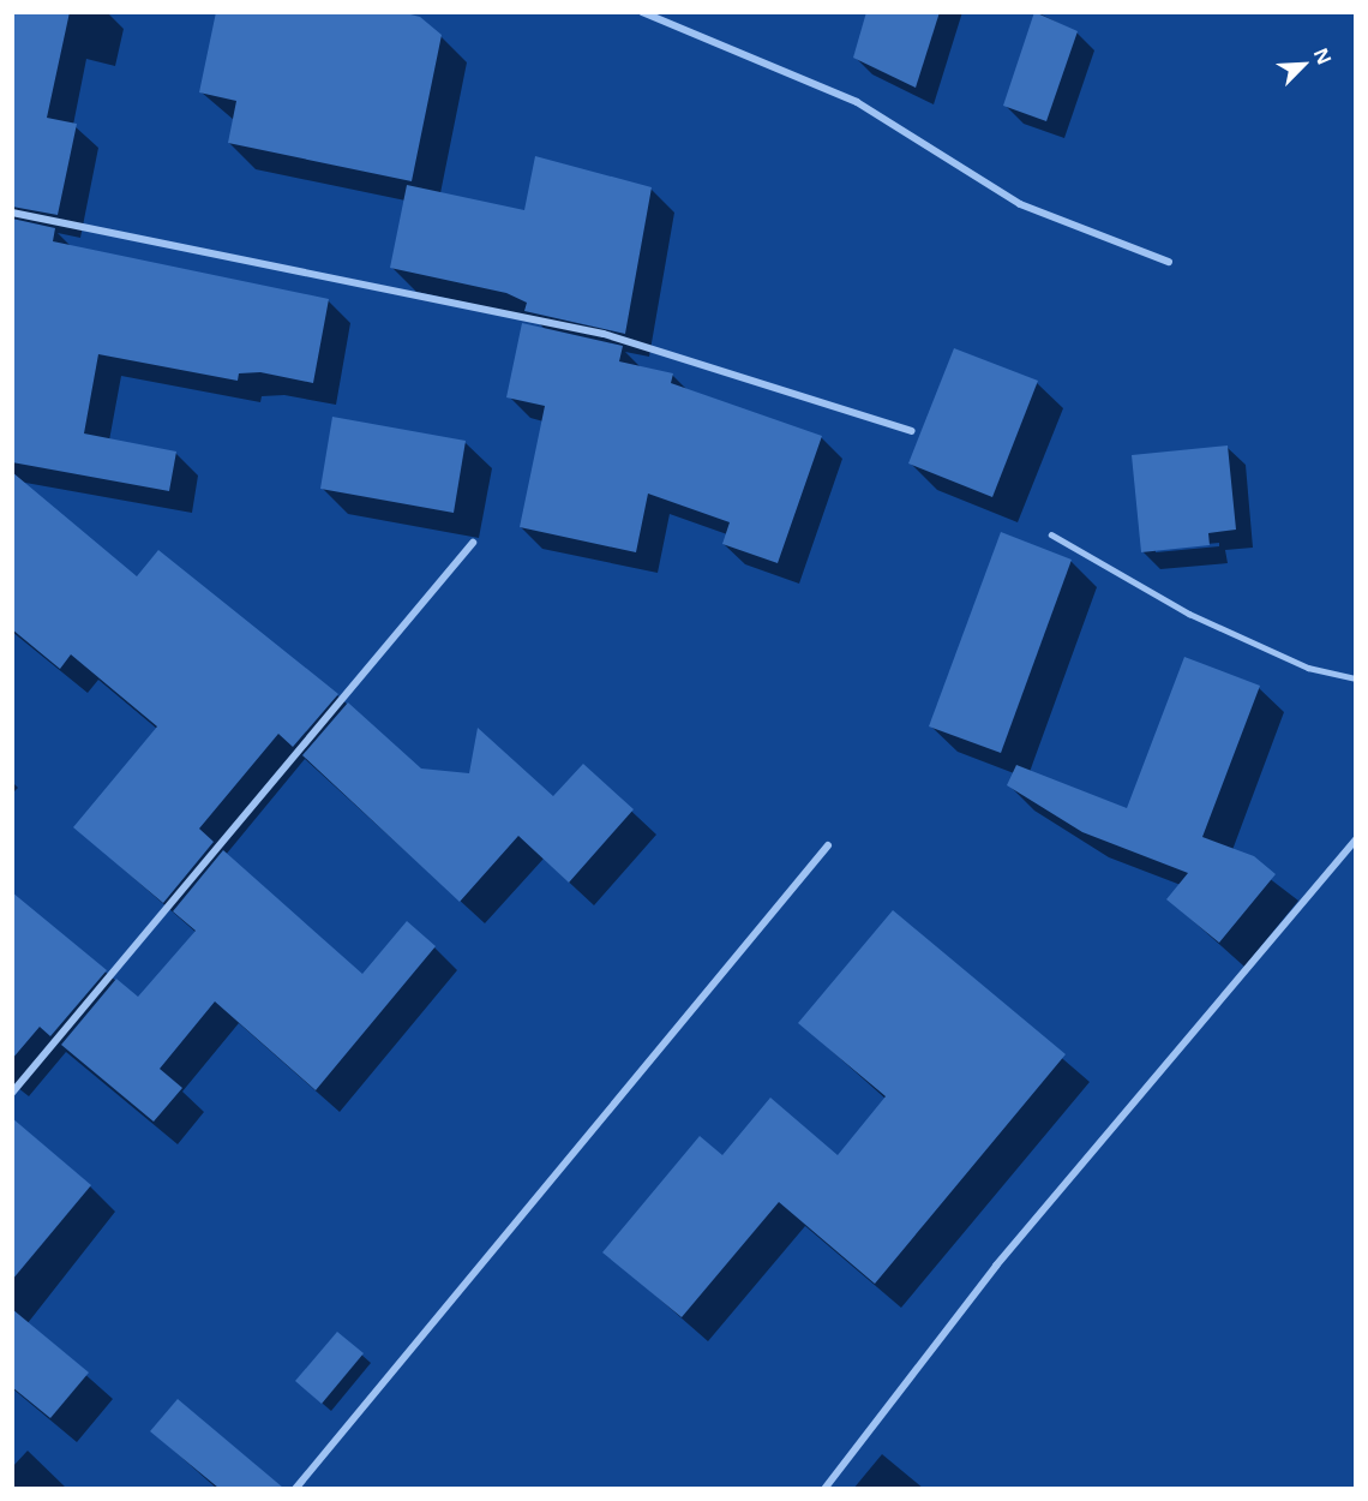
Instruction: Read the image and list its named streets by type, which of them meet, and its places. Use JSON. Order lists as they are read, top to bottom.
{
  "north": "top right"
}
